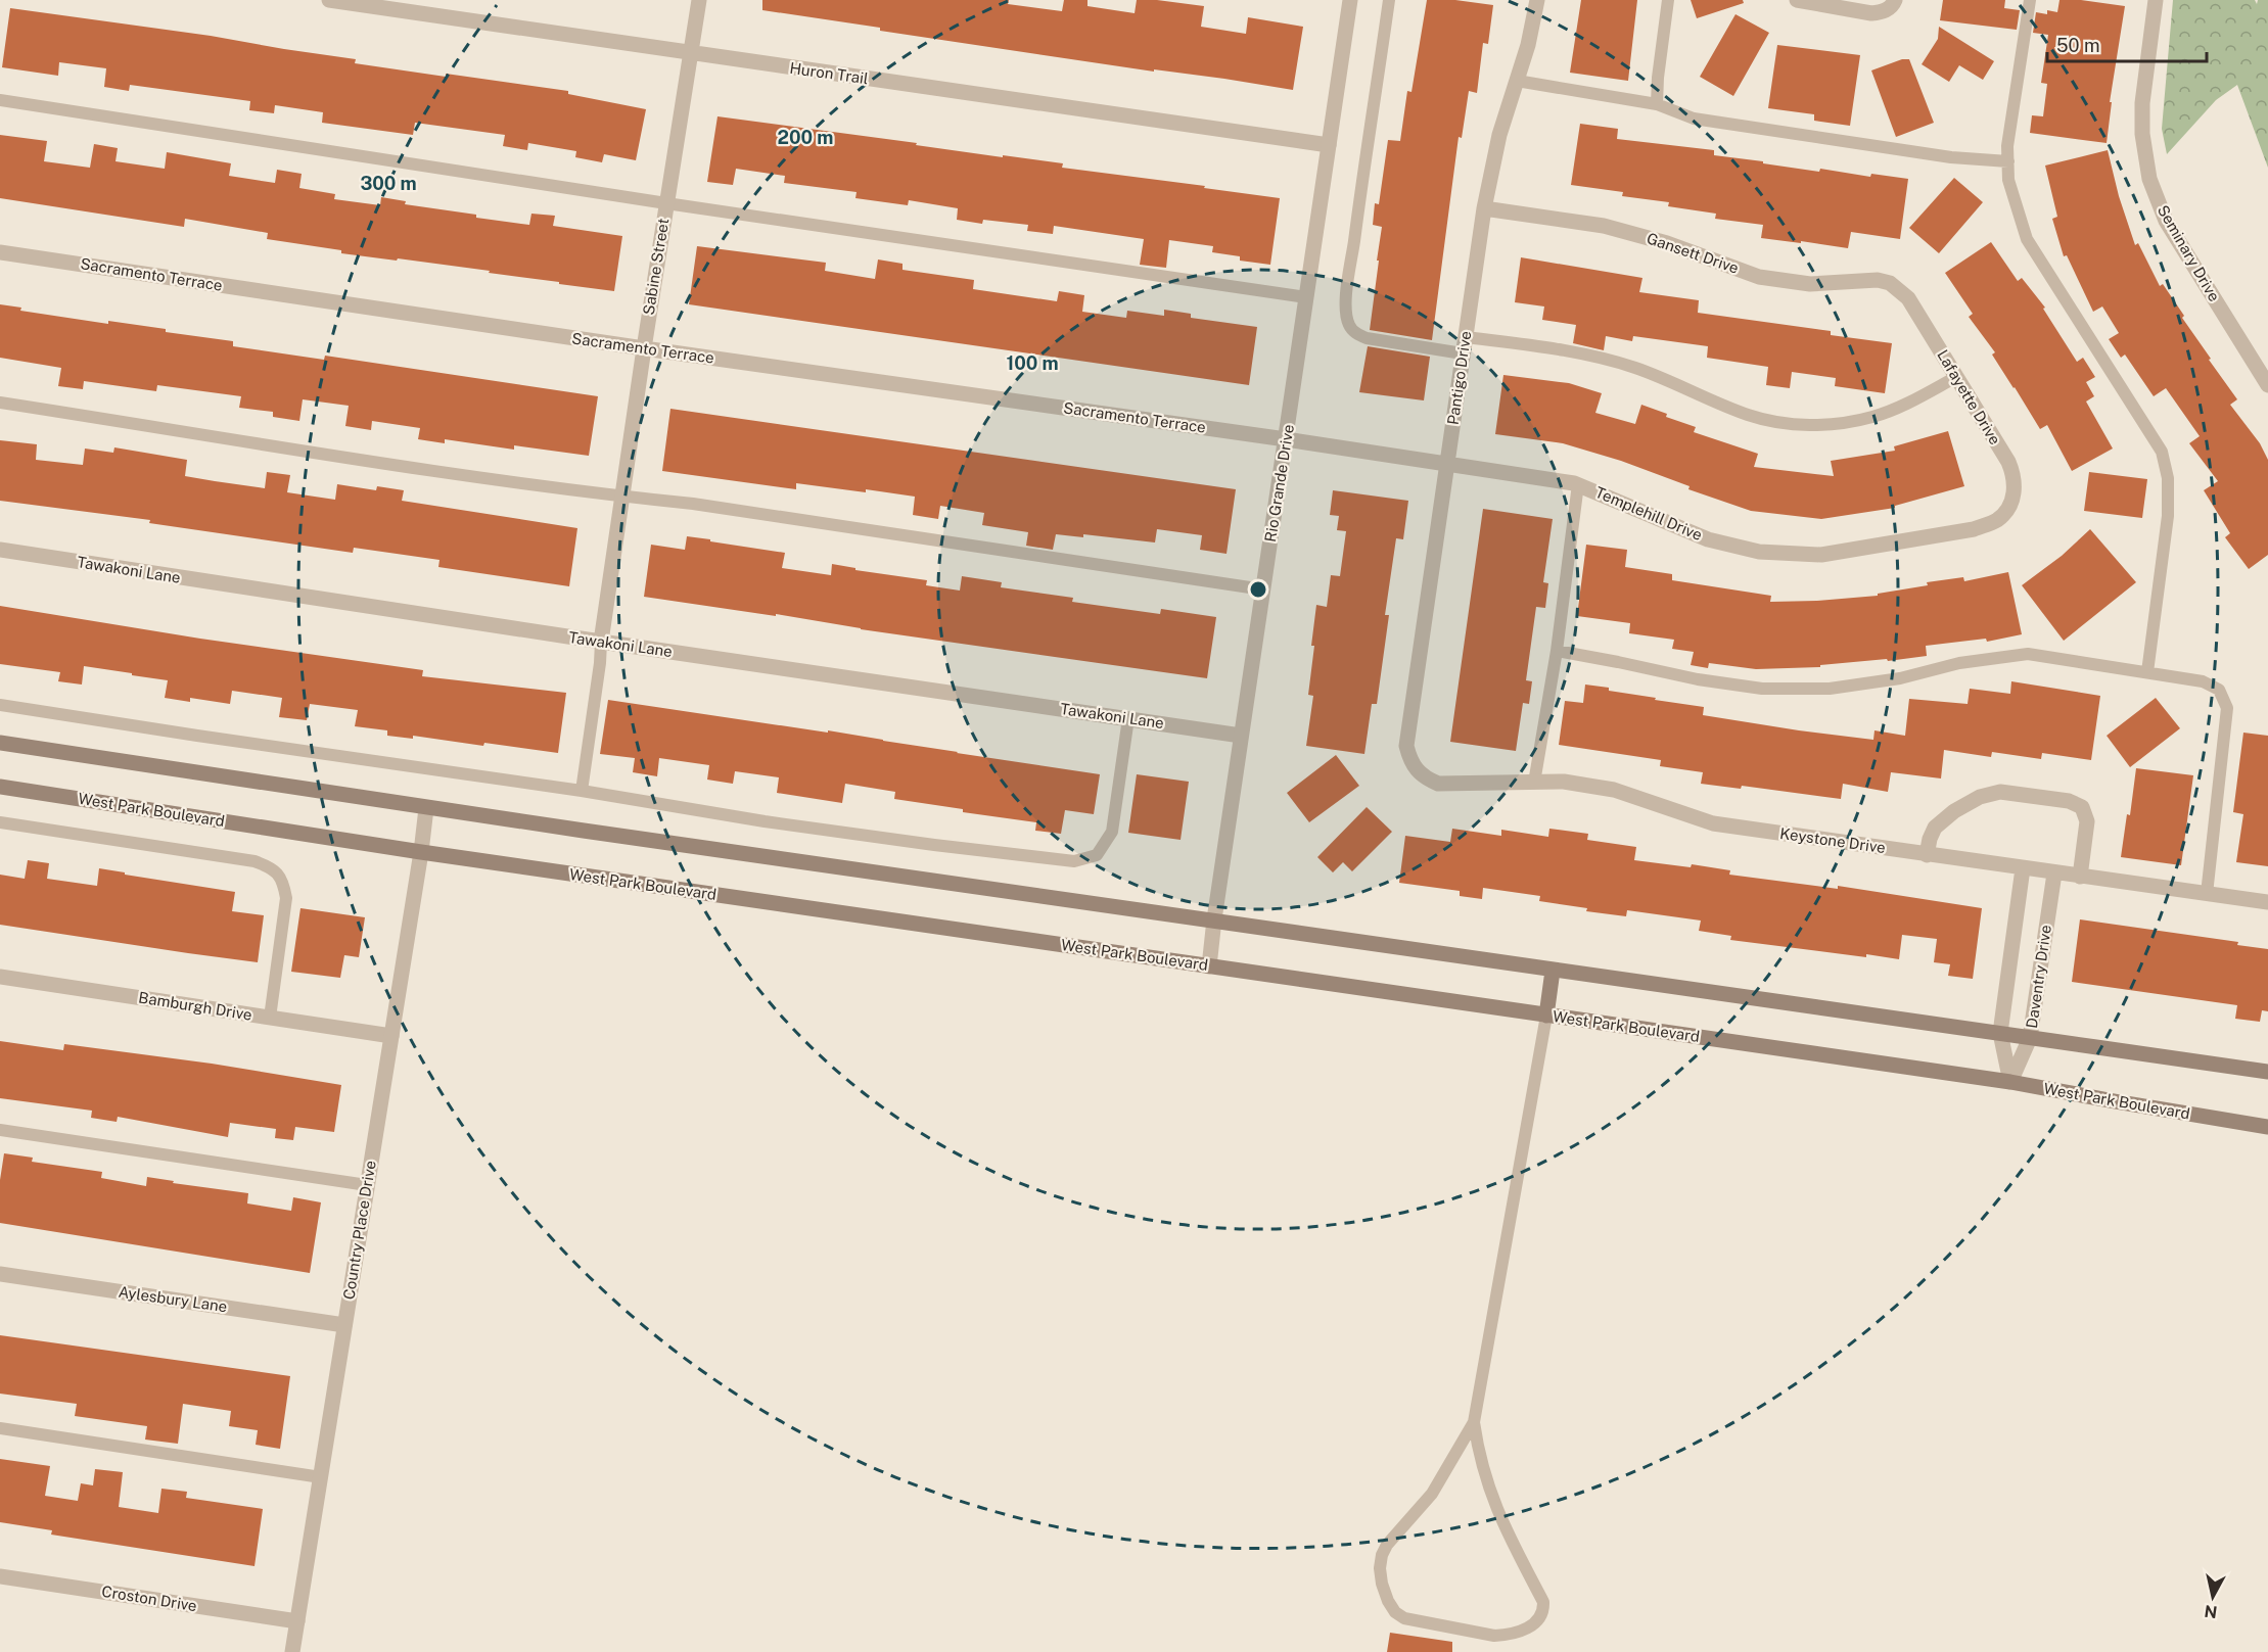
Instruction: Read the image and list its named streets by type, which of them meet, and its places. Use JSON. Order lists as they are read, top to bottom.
{
  "streets": {
    "main road": ["West Park Boulevard"],
    "street": [
      "Huron Trail",
      "Gansett Drive",
      "Seminary Drive",
      "Sabine Street",
      "Sacramento Terrace",
      "Pantigo Drive",
      "Lafayette Drive",
      "Rio Grande Drive",
      "Templehill Drive",
      "Tawakoni Lane",
      "Keystone Drive",
      "Daventry Drive",
      "Bamburgh Drive",
      "Country Place Drive",
      "Aylesbury Lane",
      "Croston Drive"
    ]
  },
  "crossings": [
    ["Huron Trail", "Sabine Street"],
    ["Huron Trail", "Rio Grande Drive"],
    ["Gansett Drive", "Pantigo Drive"],
    ["Gansett Drive", "Lafayette Drive"],
    ["Sabine Street", "Sacramento Terrace"],
    ["Sabine Street", "Tawakoni Lane"],
    ["Sacramento Terrace", "Rio Grande Drive"],
    ["Sacramento Terrace", "Templehill Drive"],
    ["Pantigo Drive", "Templehill Drive"],
    ["Pantigo Drive", "Keystone Drive"],
    ["Lafayette Drive", "Templehill Drive"],
    ["Rio Grande Drive", "Templehill Drive"],
    ["Rio Grande Drive", "Tawakoni Lane"],
    ["Rio Grande Drive", "West Park Boulevard"],
    ["West Park Boulevard", "Daventry Drive"],
    ["West Park Boulevard", "Country Place Drive"],
    ["Keystone Drive", "Daventry Drive"],
    ["Bamburgh Drive", "Country Place Drive"],
    ["Country Place Drive", "Aylesbury Lane"],
    ["Country Place Drive", "Croston Drive"]
  ],
  "scale_bar": "50 m",
  "north": "bottom",
  "rings": ["200 m", "300 m", "100 m"]
}
